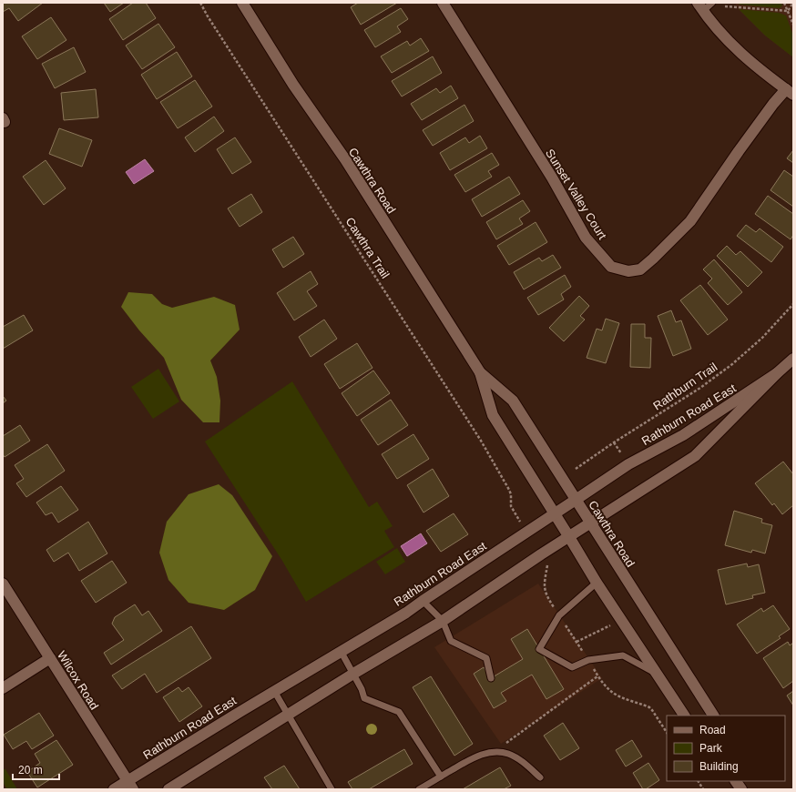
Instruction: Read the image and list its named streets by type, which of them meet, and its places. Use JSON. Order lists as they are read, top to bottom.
{
  "streets": {
    "street": [
      "Cawthra Road",
      "Sunset Valley Court",
      "Rathburn Road East",
      "Wilcox Road"
    ],
    "path": ["Cawthra Trail", "Rathburn Trail"]
  },
  "crossings": [
    ["Cawthra Road", "Rathburn Road East"],
    ["Rathburn Road East", "Wilcox Road"]
  ],
  "legend": ["Road", "Park", "Building"],
  "scale_bar": "20 m"
}
